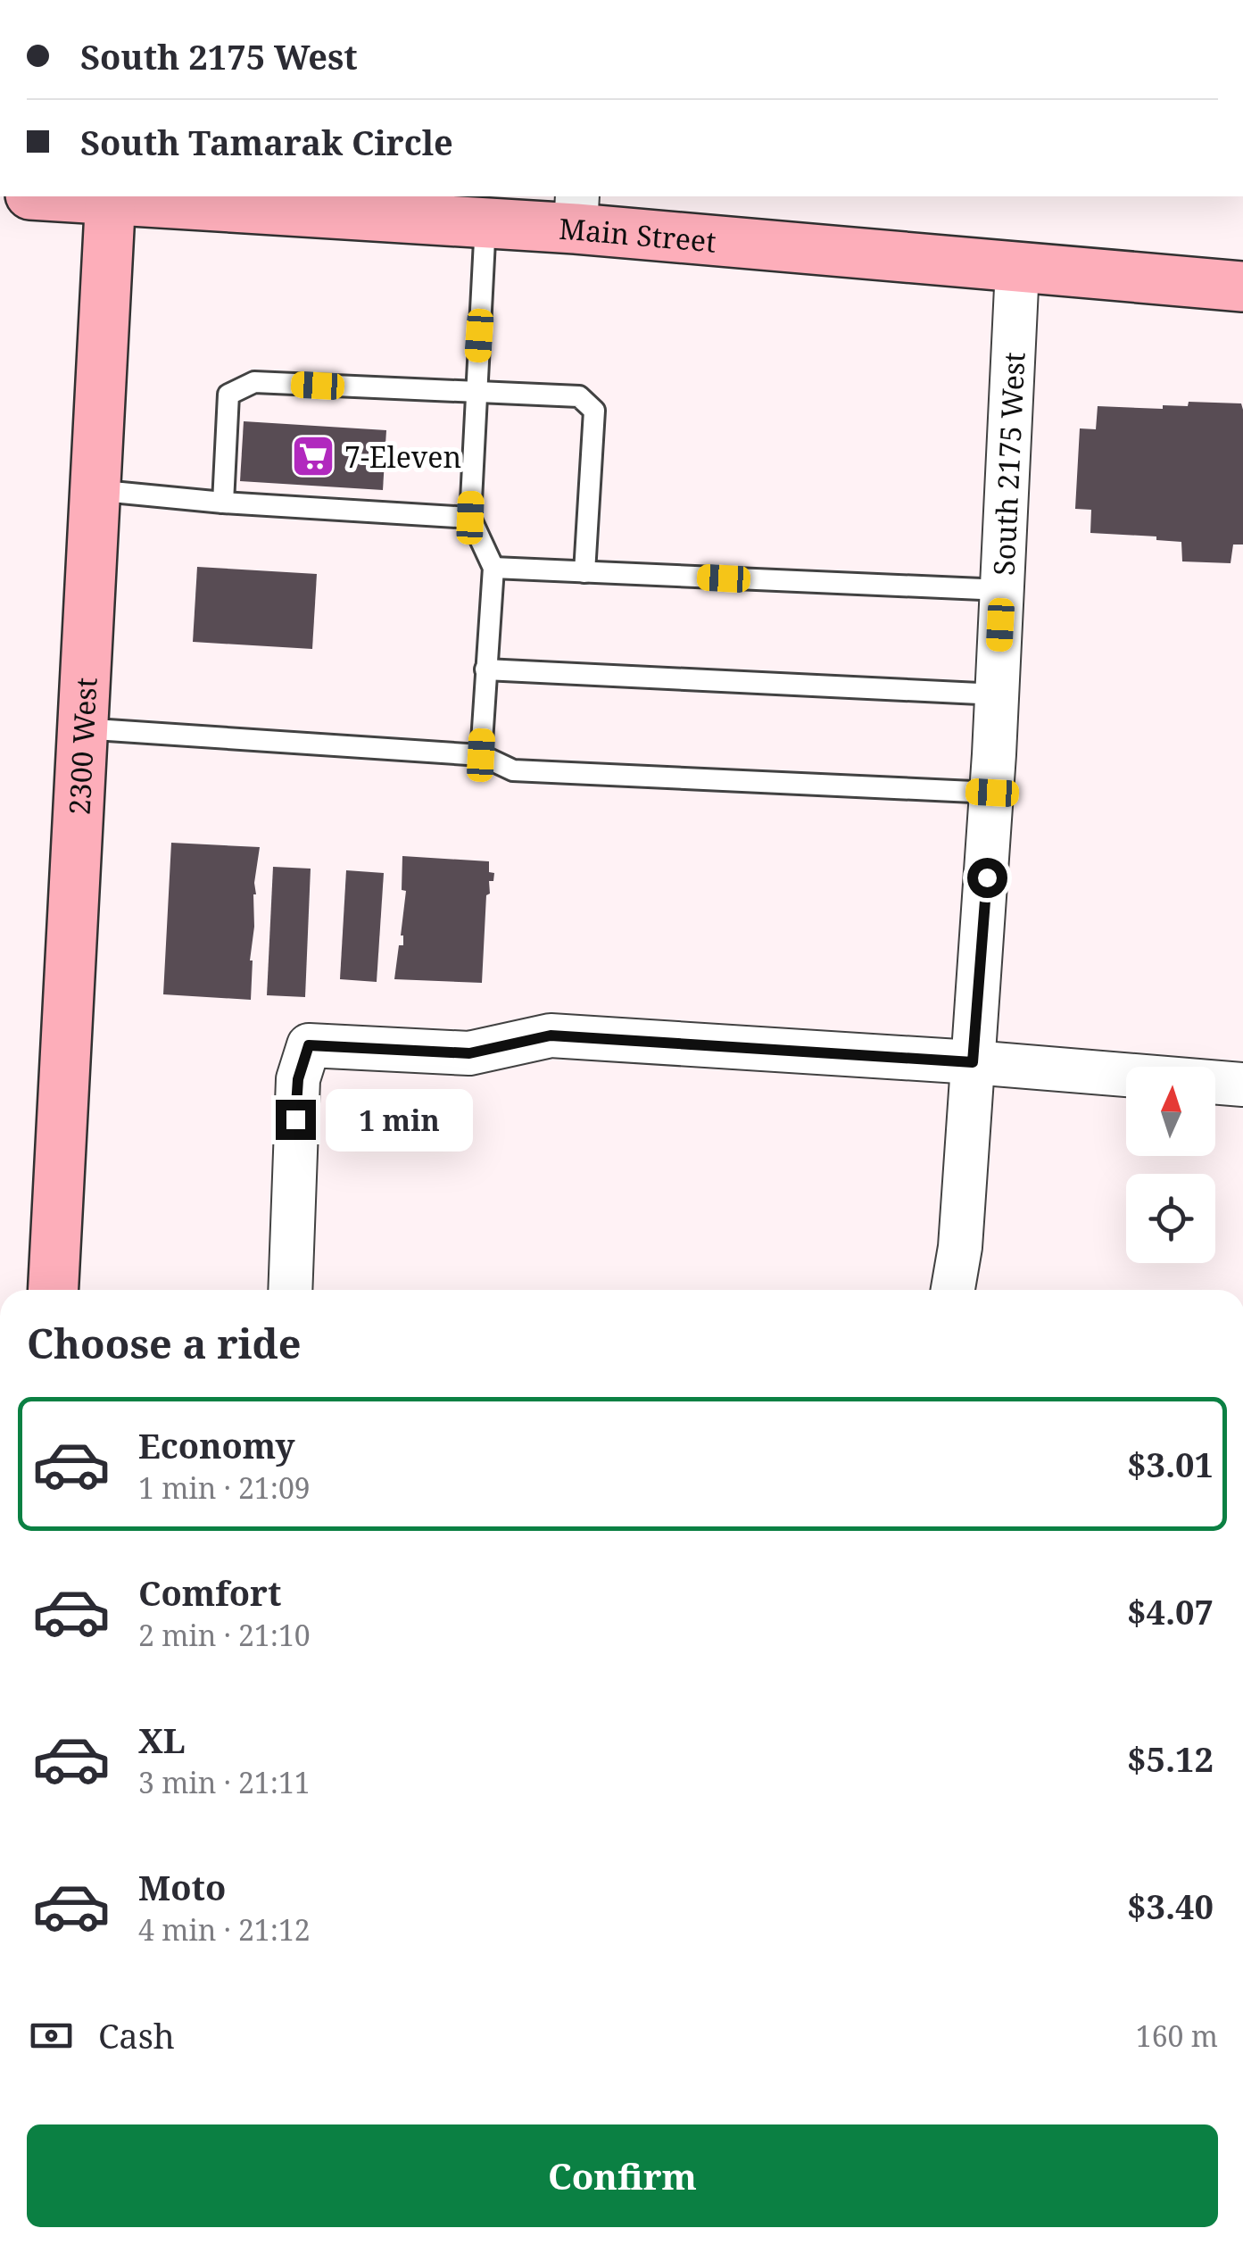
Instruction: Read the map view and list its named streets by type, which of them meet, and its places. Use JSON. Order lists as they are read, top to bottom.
{
  "streets": {
    "main road": ["Main Street", "2300 West"],
    "street": ["South 2175 West"]
  },
  "crossings": [
    ["Main Street", "South 2175 West"],
    ["Main Street", "2300 West"]
  ],
  "places": {
    "supermarket": ["7-Eleven"]
  },
  "north": "top",
  "page": {
    "banner": ["South 2175 West", "South Tamarak Circle"],
    "bubble": "1 min",
    "heading": "Choose a ride",
    "list": [
      {
        "name": "Economy",
        "note": "1 min · 21:09",
        "value": "$3.01"
      },
      {
        "name": "Comfort",
        "note": "2 min · 21:10",
        "value": "$4.07"
      },
      {
        "name": "XL",
        "note": "3 min · 21:11",
        "value": "$5.12"
      },
      {
        "name": "Moto",
        "note": "4 min · 21:12",
        "value": "$3.40"
      }
    ],
    "pay": ["Cash", "160 m"],
    "buttons": "Confirm"
  }
}
